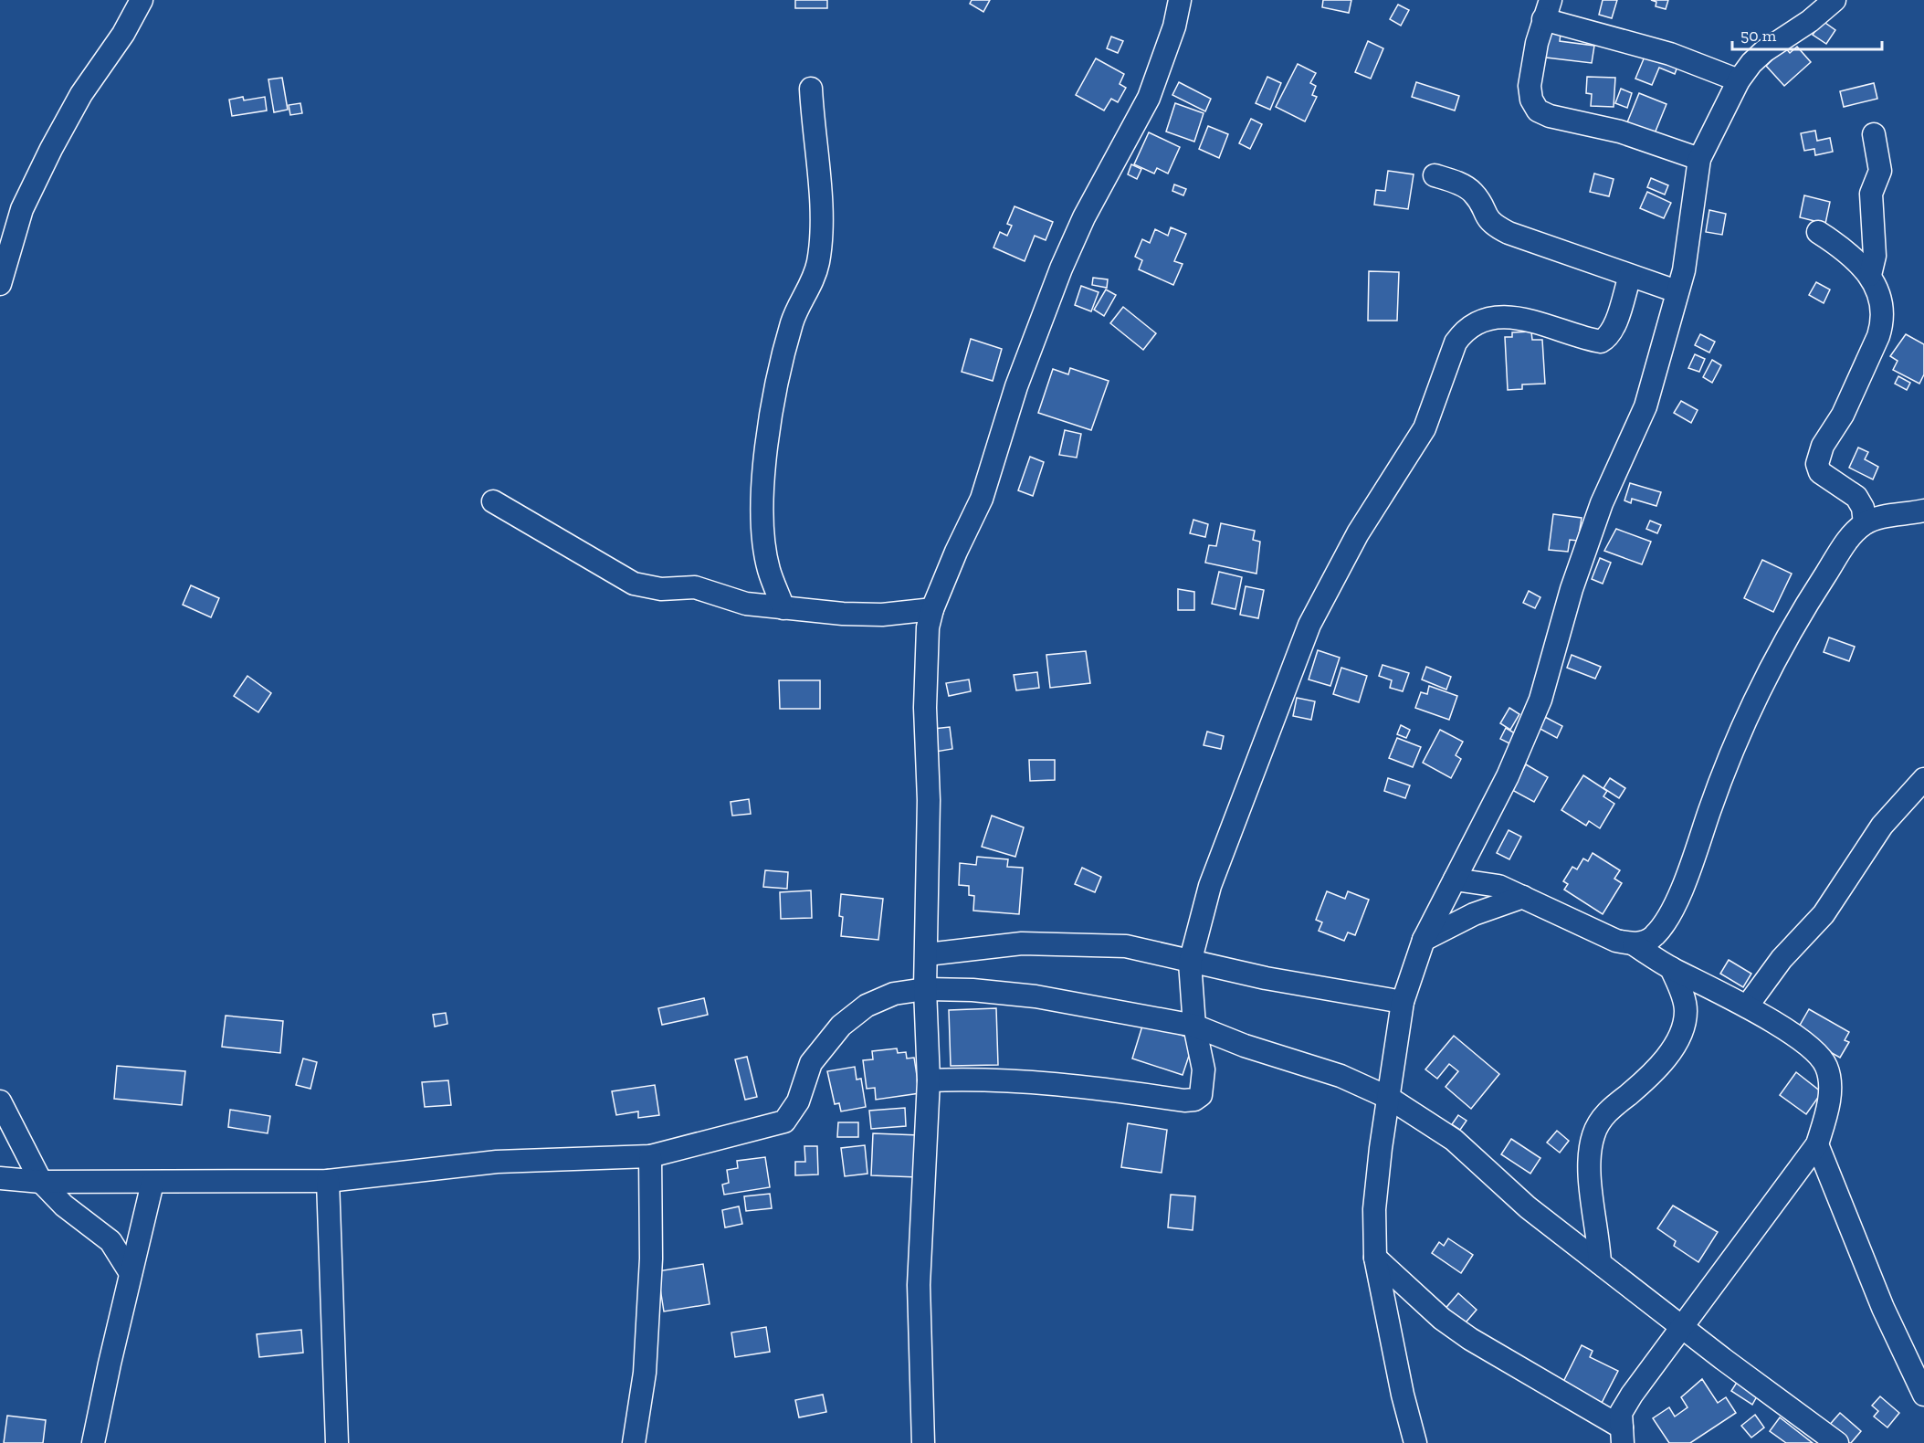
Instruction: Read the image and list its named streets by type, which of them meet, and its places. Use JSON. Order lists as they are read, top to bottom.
{
  "scale_bar": "50 m"
}
